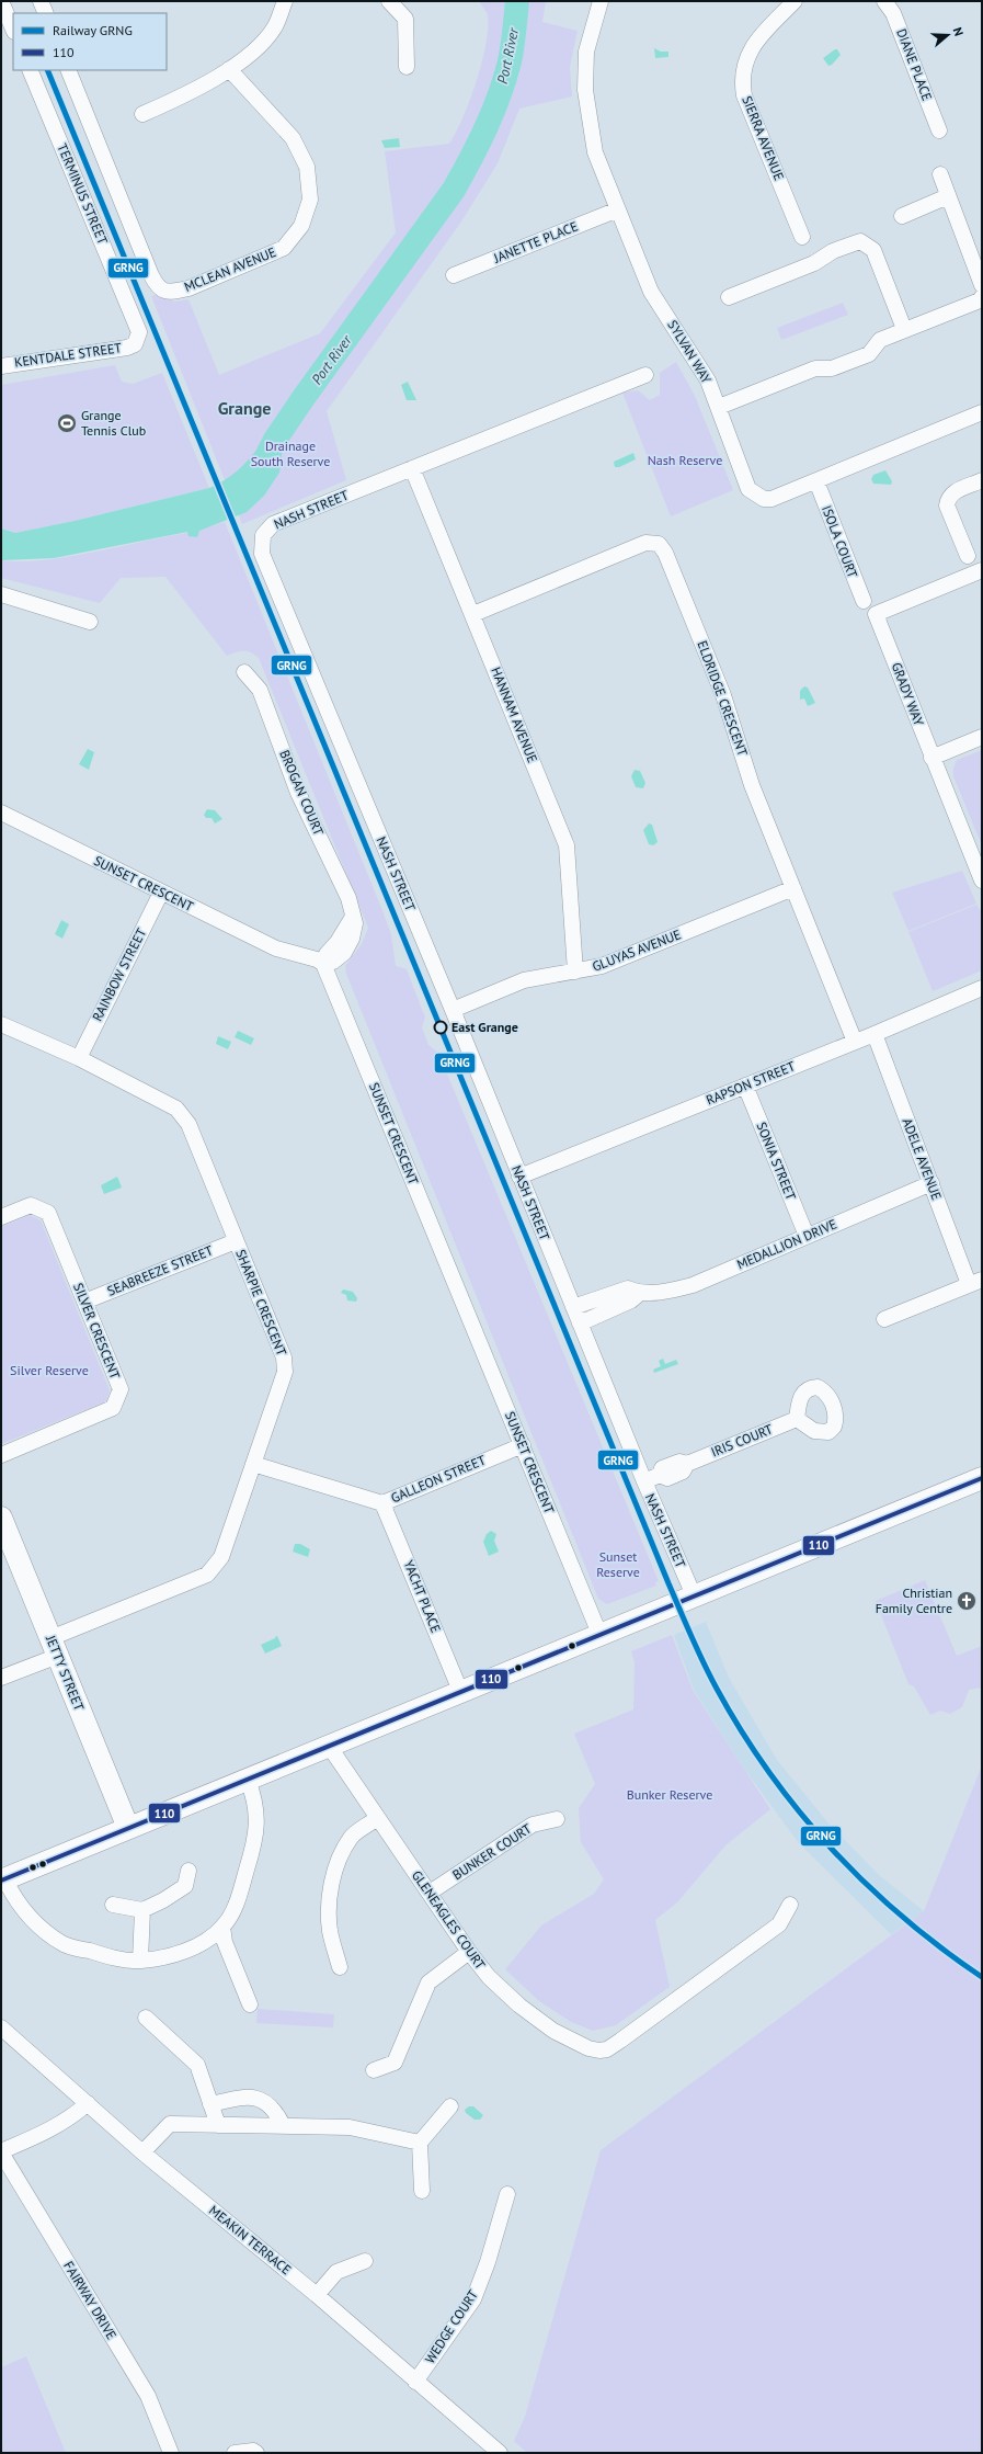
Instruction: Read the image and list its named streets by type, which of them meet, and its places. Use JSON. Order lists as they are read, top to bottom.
{
  "streets": {
    "main road": ["JETTY STREET"],
    "street": [
      "DIANE PLACE",
      "SIERRA AVENUE",
      "TERMINUS STREET",
      "JANETTE PLACE",
      "MCLEAN AVENUE",
      "SYLVAN WAY",
      "KENTDALE STREET",
      "NASH STREET",
      "ISOLA COURT",
      "GRADY WAY",
      "ELDRIDGE CRESCENT",
      "HANNAM AVENUE",
      "BROGAN COURT",
      "SUNSET CRESCENT",
      "GLUYAS AVENUE",
      "RAINBOW STREET",
      "RAPSON STREET",
      "ADELE AVENUE",
      "SONIA STREET",
      "MEDALLION DRIVE",
      "SEABREEZE STREET",
      "SHARPIE CRESCENT",
      "SILVER CRESCENT",
      "IRIS COURT",
      "GALLEON STREET",
      "YACHT PLACE",
      "BUNKER COURT",
      "GLENEAGLES COURT",
      "MEAKIN TERRACE",
      "FAIRWAY DRIVE",
      "WEDGE COURT"
    ]
  },
  "crossings": [
    ["TERMINUS STREET", "KENTDALE STREET"],
    ["JANETTE PLACE", "SYLVAN WAY"],
    ["SYLVAN WAY", "ISOLA COURT"],
    ["NASH STREET", "HANNAM AVENUE"],
    ["NASH STREET", "GLUYAS AVENUE"],
    ["NASH STREET", "RAPSON STREET"],
    ["NASH STREET", "MEDALLION DRIVE"],
    ["NASH STREET", "IRIS COURT"],
    ["ELDRIDGE CRESCENT", "HANNAM AVENUE"],
    ["ELDRIDGE CRESCENT", "GLUYAS AVENUE"],
    ["ELDRIDGE CRESCENT", "RAPSON STREET"],
    ["HANNAM AVENUE", "GLUYAS AVENUE"],
    ["BROGAN COURT", "SUNSET CRESCENT"],
    ["SUNSET CRESCENT", "RAINBOW STREET"],
    ["SUNSET CRESCENT", "GALLEON STREET"],
    ["RAINBOW STREET", "SHARPIE CRESCENT"],
    ["RAPSON STREET", "ADELE AVENUE"],
    ["RAPSON STREET", "SONIA STREET"],
    ["ADELE AVENUE", "MEDALLION DRIVE"],
    ["SONIA STREET", "MEDALLION DRIVE"],
    ["SEABREEZE STREET", "SHARPIE CRESCENT"],
    ["SEABREEZE STREET", "SILVER CRESCENT"],
    ["SHARPIE CRESCENT", "GALLEON STREET"],
    ["SHARPIE CRESCENT", "JETTY STREET"],
    ["GALLEON STREET", "YACHT PLACE"],
    ["BUNKER COURT", "GLENEAGLES COURT"],
    ["MEAKIN TERRACE", "WEDGE COURT"]
  ],
  "districts": ["Grange"],
  "water": ["Port River"],
  "parks": [
    "Drainage South Reserve",
    "Nash Reserve",
    "Silver Reserve",
    "Sunset Reserve",
    "Bunker Reserve"
  ],
  "places": {
    "sports": ["Grange Tennis Club"],
    "other": ["East Grange"],
    "church": ["Christian Family Centre"]
  },
  "lines": ["rail line GRNG", "transit line 110"],
  "legend": ["Railway GRNG", "110"],
  "north": "right"
}
